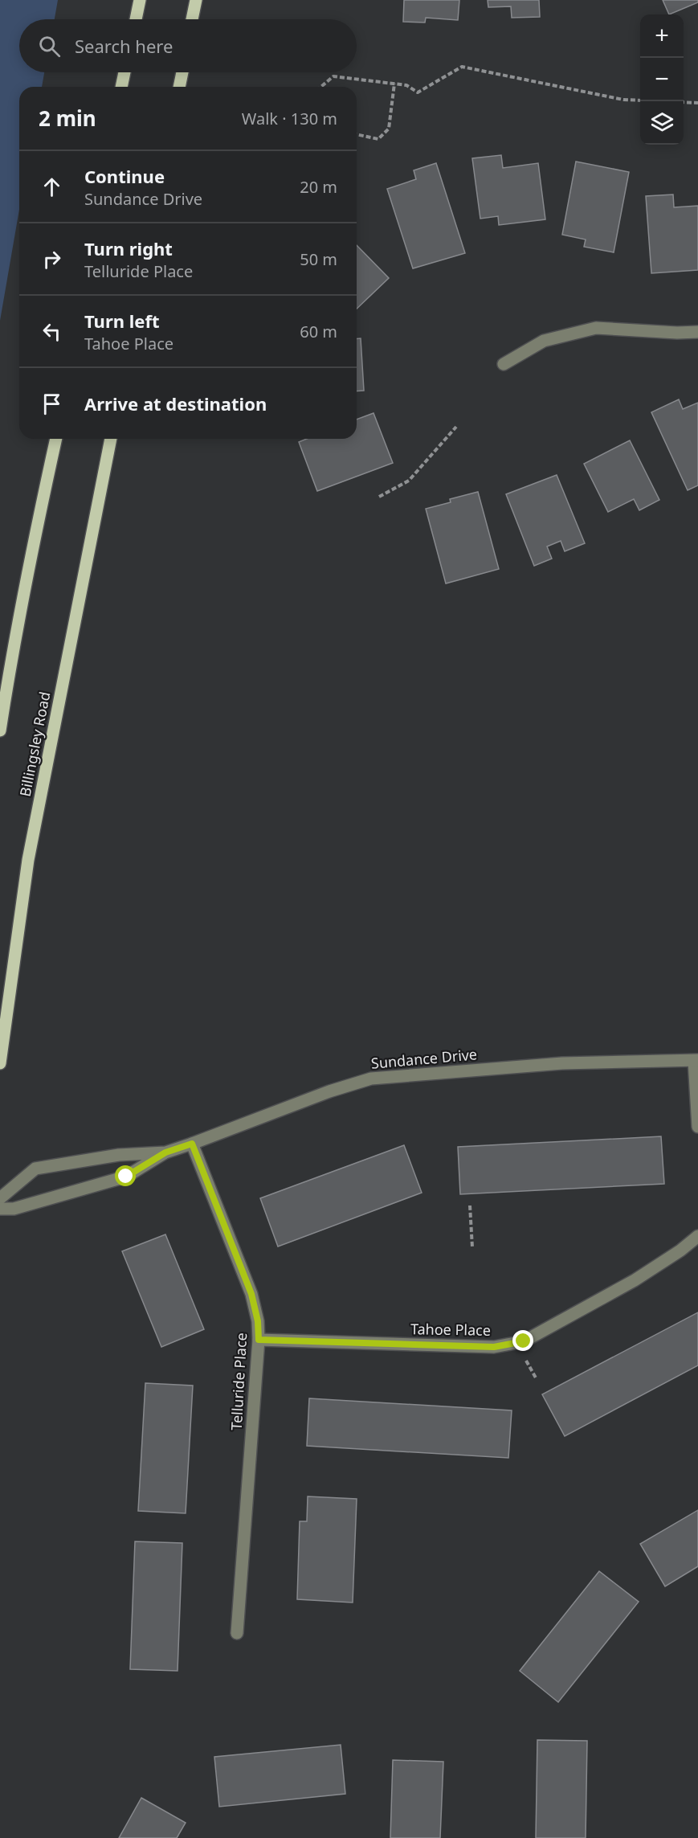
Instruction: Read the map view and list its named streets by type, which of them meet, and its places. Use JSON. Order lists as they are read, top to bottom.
{
  "streets": {
    "main road": ["Billingsley Road"],
    "street": ["Sundance Drive", "Tahoe Place", "Telluride Place"]
  },
  "crossings": [
    ["Sundance Drive", "Telluride Place"],
    ["Tahoe Place", "Telluride Place"]
  ],
  "page": {
    "map_buttons": ["+", "−"],
    "search": "Search here",
    "heading": ["2 min", "Walk · 130 m"],
    "list": [
      ["Continue", "Sundance Drive", "20 m"],
      ["Turn right", "Telluride Place", "50 m"],
      ["Turn left", "Tahoe Place", "60 m"],
      "Arrive at destination"
    ]
  }
}
